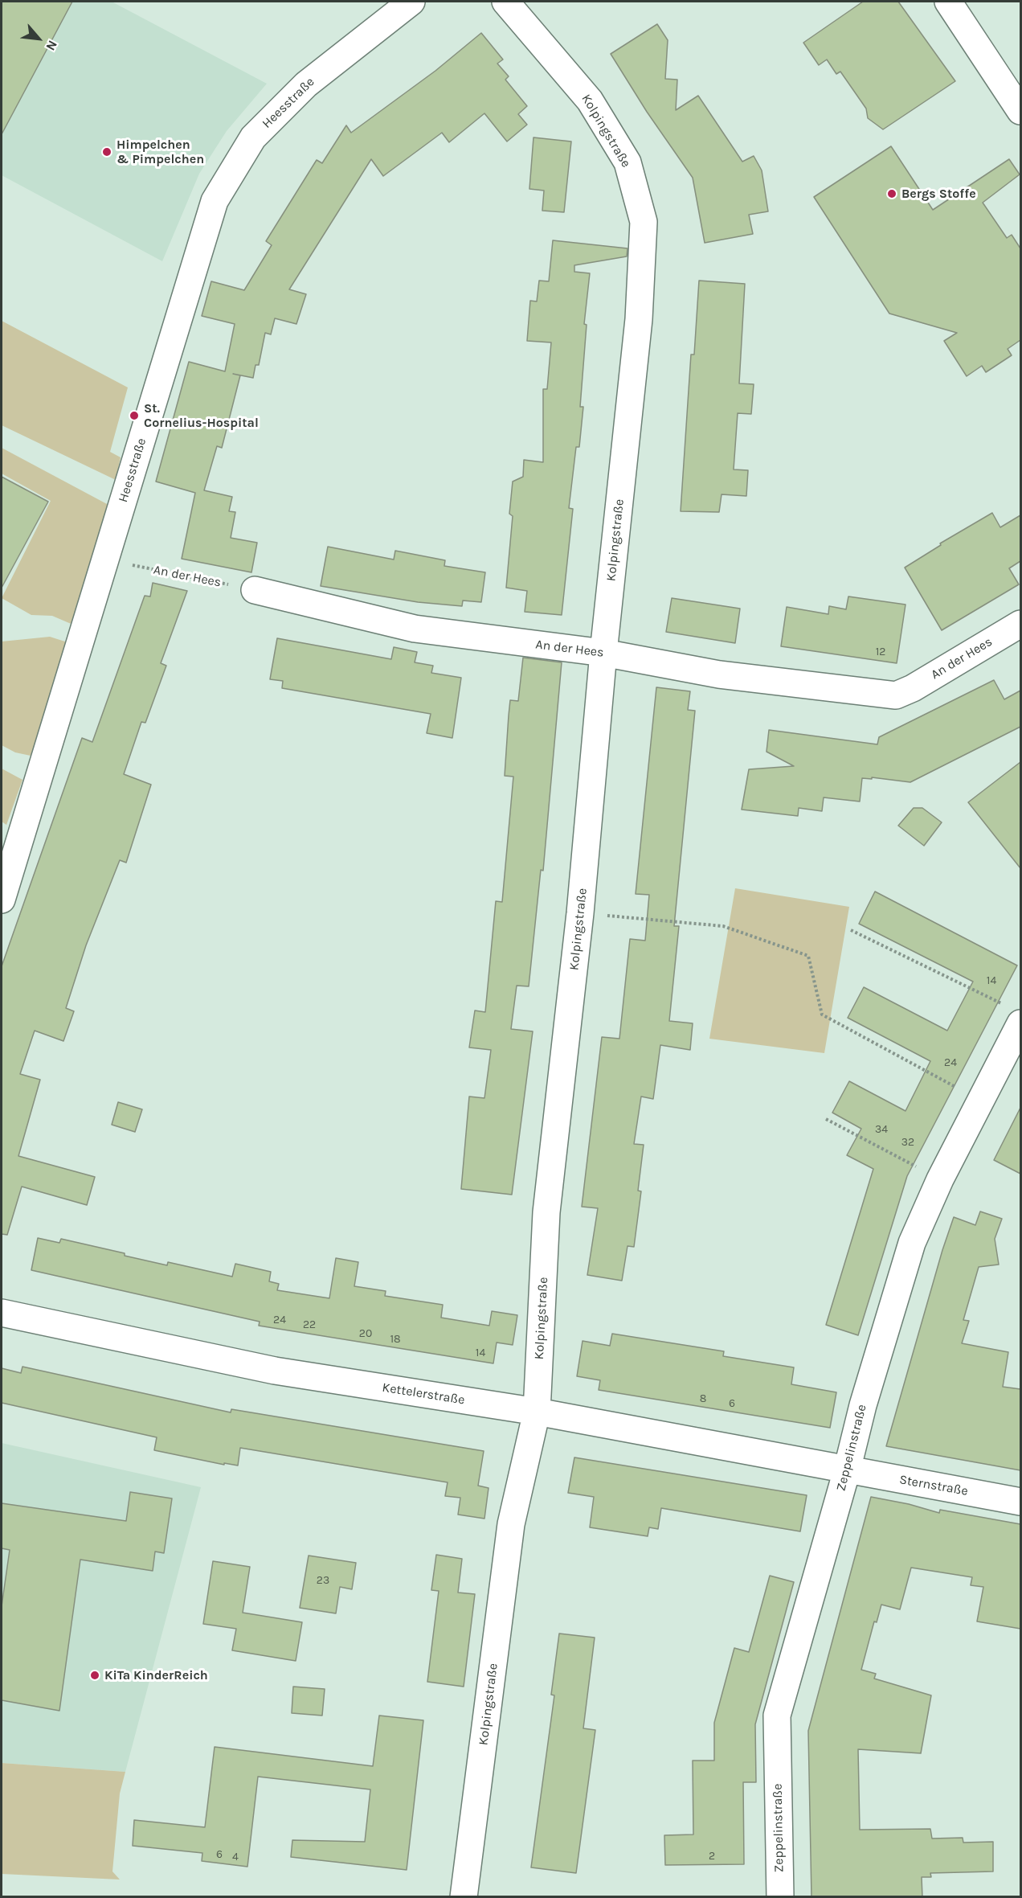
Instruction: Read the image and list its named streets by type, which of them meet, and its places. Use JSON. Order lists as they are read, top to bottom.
{
  "streets": {
    "street": [
      "Heesstraße",
      "Kolpingstraße",
      "An der Hees",
      "Kettelerstraße",
      "Zeppelinstraße",
      "Sternstraße"
    ]
  },
  "crossings": [
    ["Heesstraße", "An der Hees"],
    ["Kolpingstraße", "An der Hees"],
    ["Kolpingstraße", "Kettelerstraße"],
    ["Kettelerstraße", "Zeppelinstraße"],
    ["Kettelerstraße", "Sternstraße"],
    ["Zeppelinstraße", "Sternstraße"]
  ],
  "places": [
    "Himpelchen & Pimpelchen",
    "Bergs Stoffe",
    "St. Cornelius-Hospital",
    "KiTa KinderReich"
  ],
  "house_numbers": [
    "12",
    "14",
    "24",
    "34",
    "32",
    "24",
    "22",
    "20",
    "18",
    "14",
    "8",
    "6",
    "23",
    "6",
    "2",
    "4"
  ],
  "north": "bottom right"
}
